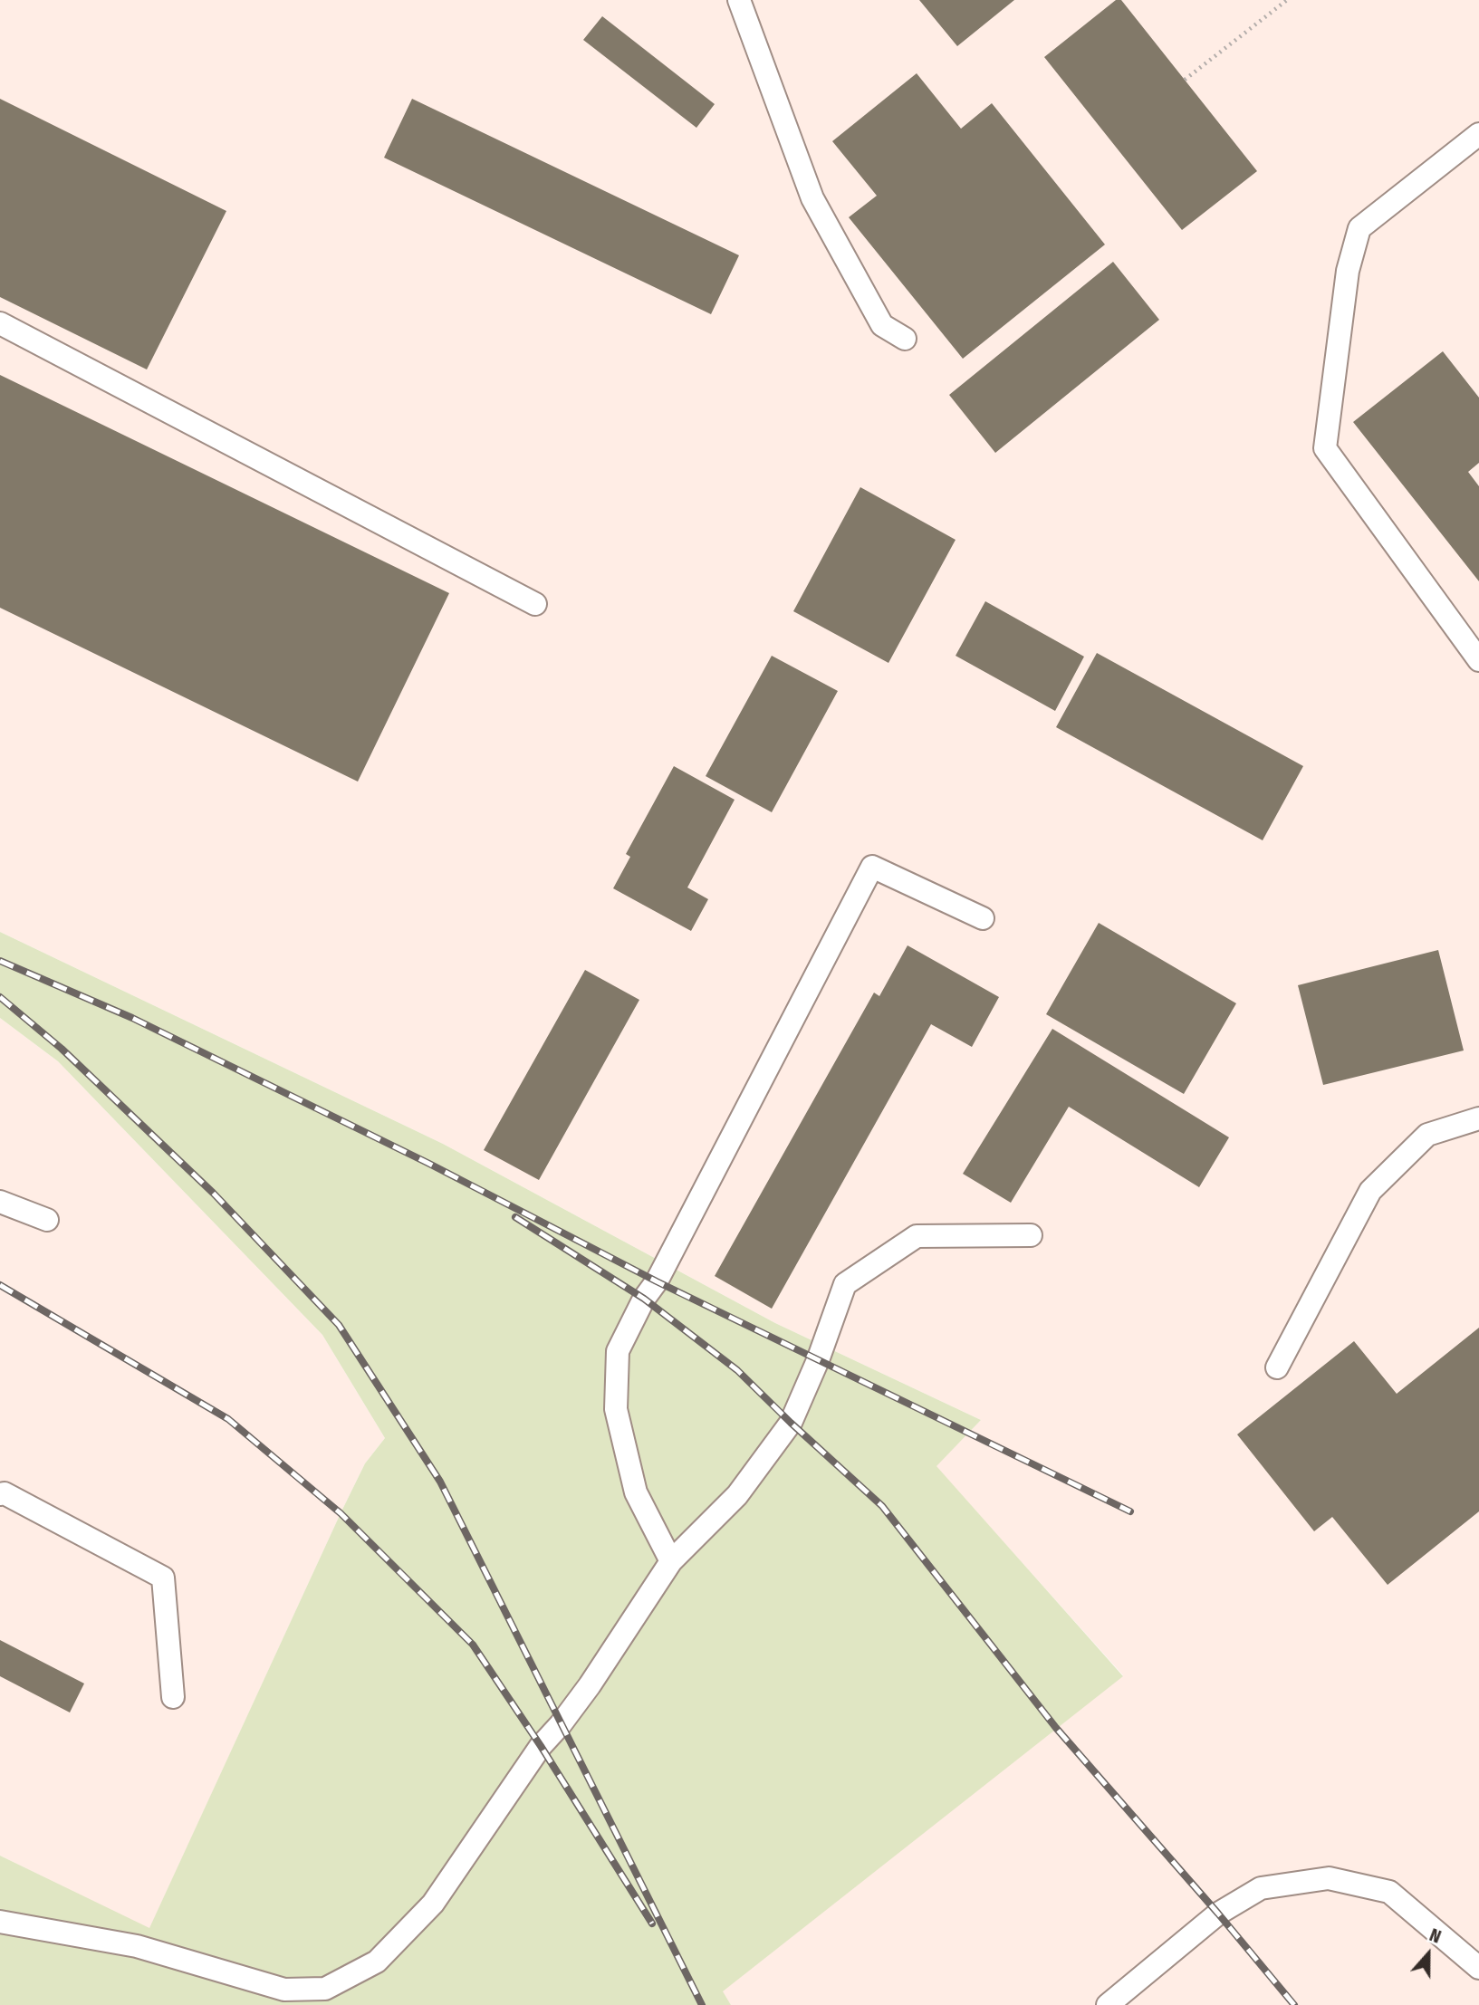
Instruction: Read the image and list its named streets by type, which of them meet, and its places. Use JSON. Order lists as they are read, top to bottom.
{
  "north": "top"
}
